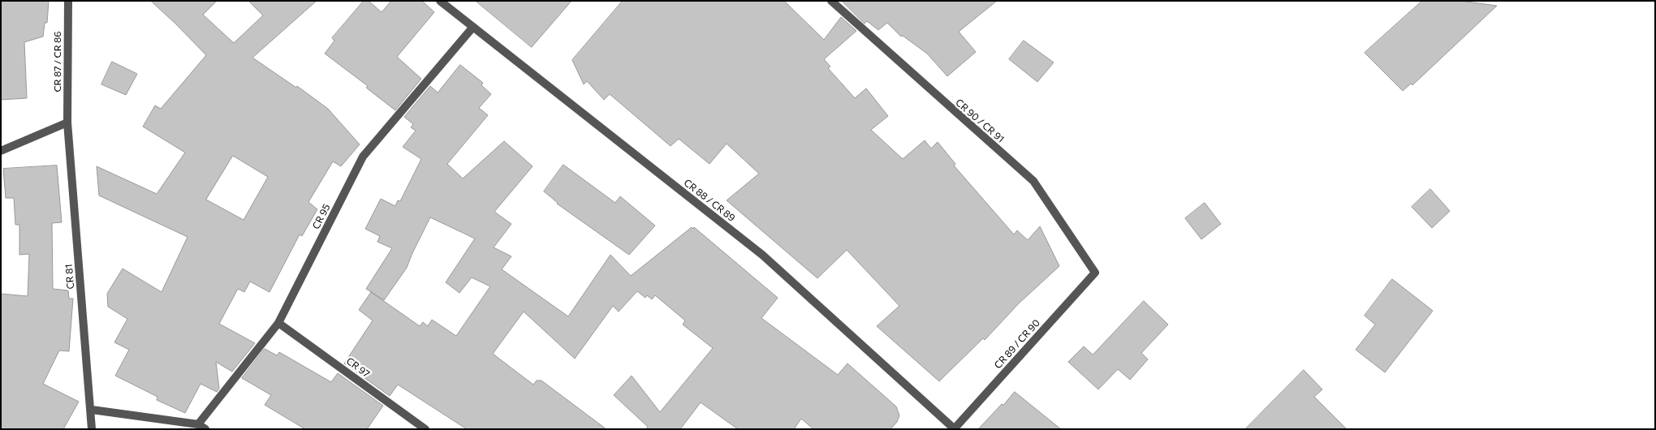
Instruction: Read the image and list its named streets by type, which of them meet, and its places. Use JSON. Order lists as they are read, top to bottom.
{
  "streets": {
    "street": [
      "CR 87 / CR 86",
      "CR 90 / CR 91",
      "CR 88 / CR 89",
      "CR 95",
      "CR 81",
      "CR 89 / CR 90",
      "CR 97"
    ]
  },
  "crossings": [
    ["CR 87 / CR 86", "CR 81"],
    ["CR 90 / CR 91", "CR 89 / CR 90"],
    ["CR 88 / CR 89", "CR 95"],
    ["CR 88 / CR 89", "CR 89 / CR 90"],
    ["CR 95", "CR 97"]
  ]
}
